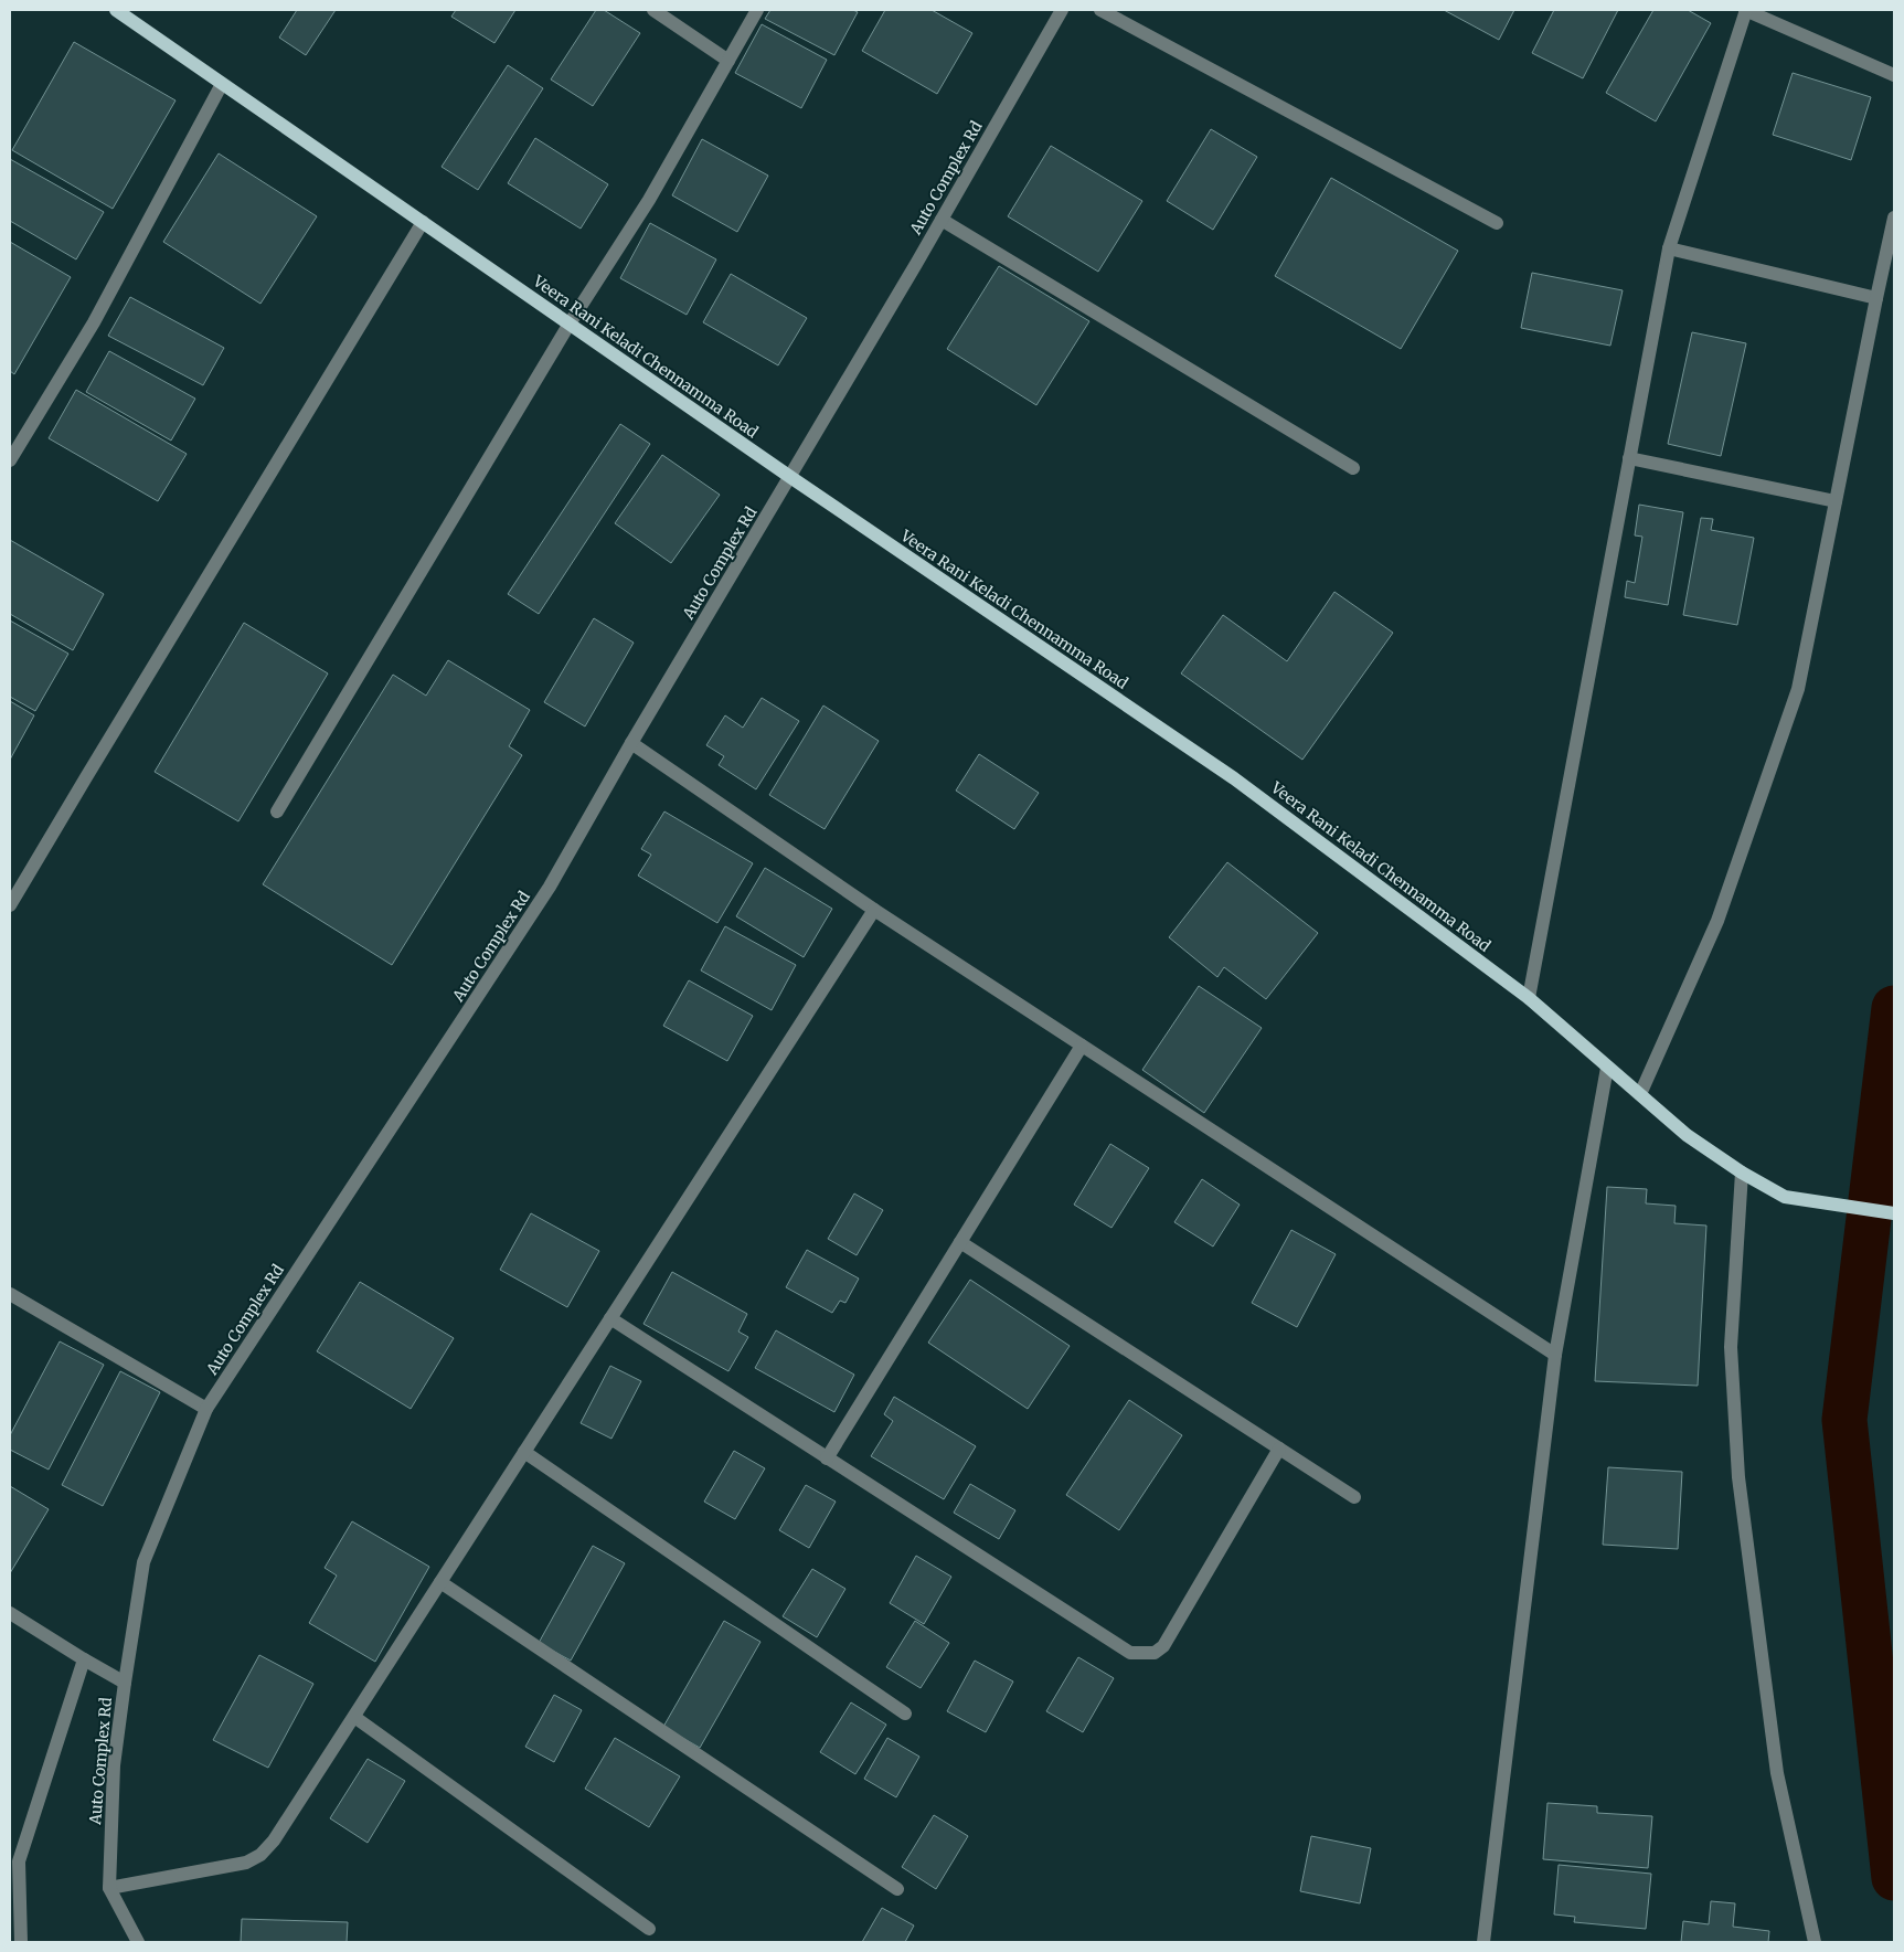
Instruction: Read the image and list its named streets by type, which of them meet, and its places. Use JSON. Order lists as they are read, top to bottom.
{
  "streets": {
    "main road": ["Veera Rani Keladi Chennamma Road"],
    "street": ["Auto Complex Rd"]
  },
  "crossings": [
    ["Auto Complex Rd", "Veera Rani Keladi Chennamma Road"]
  ]
}
